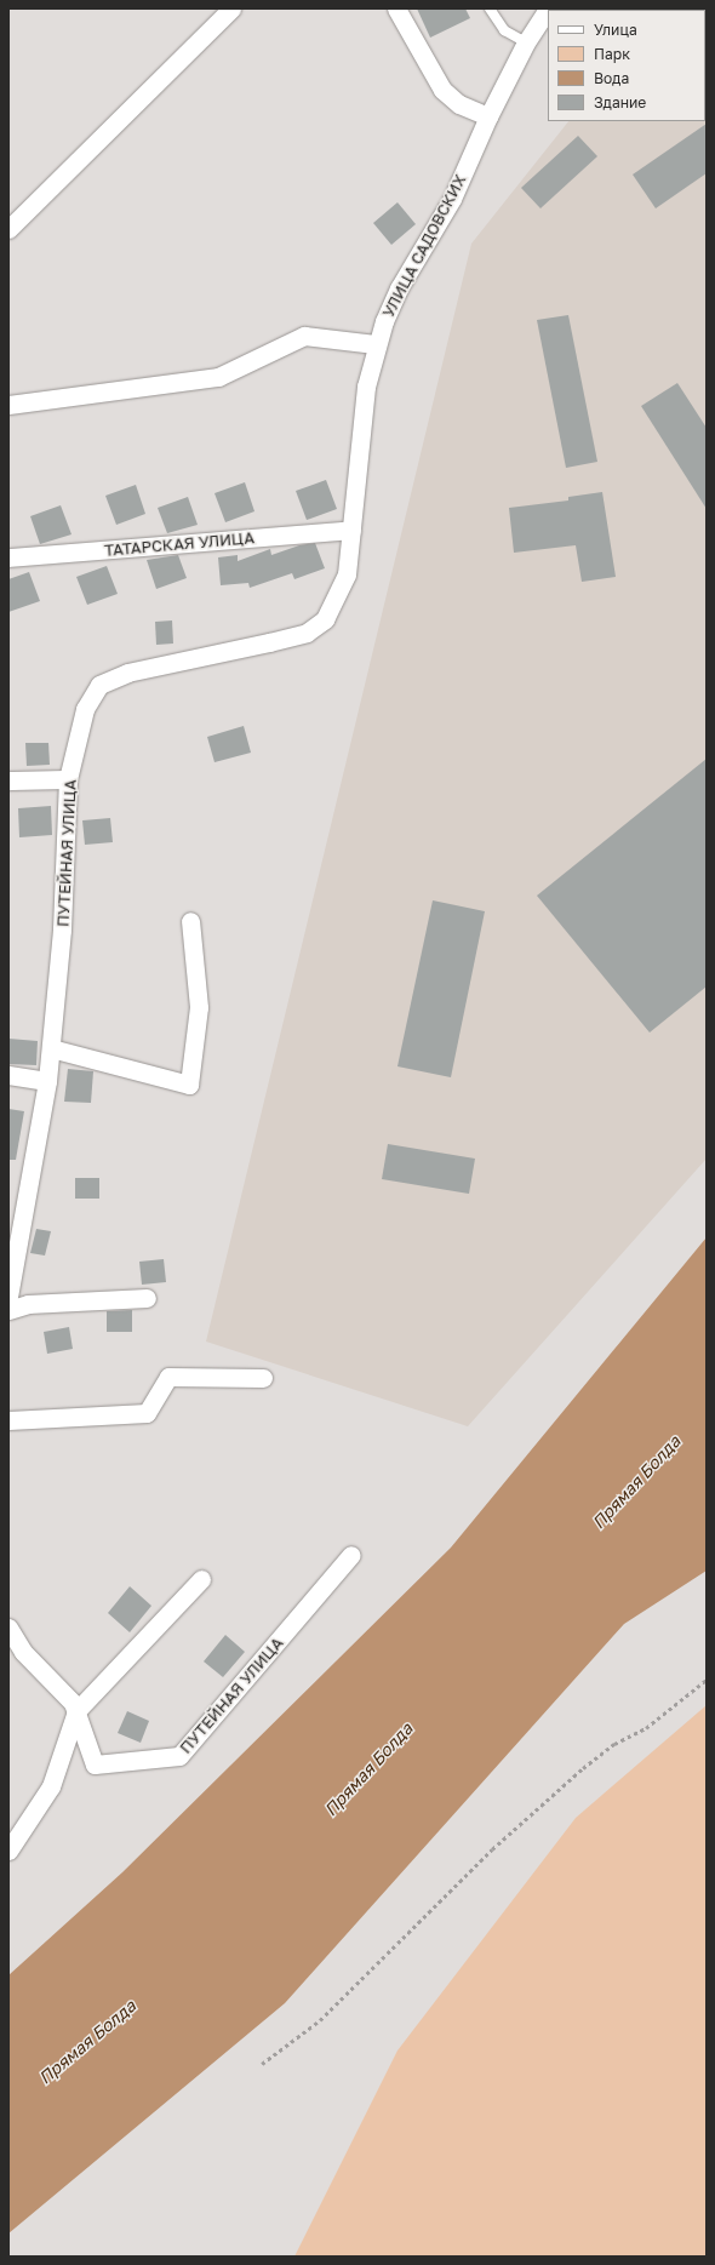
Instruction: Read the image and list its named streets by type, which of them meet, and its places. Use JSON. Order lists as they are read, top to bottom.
{
  "streets": {
    "street": ["УЛИЦА САДОВСКИХ", "ТАТАРСКАЯ УЛИЦА", "ПУТЕЙНАЯ УЛИЦА"]
  },
  "crossings": [
    ["УЛИЦА САДОВСКИХ", "ТАТАРСКАЯ УЛИЦА"],
    ["УЛИЦА САДОВСКИХ", "ПУТЕЙНАЯ УЛИЦА"],
    ["ТАТАРСКАЯ УЛИЦА", "ПУТЕЙНАЯ УЛИЦА"]
  ],
  "water": ["Прямая Болда"],
  "legend": [
    "Улица",
    "Парк",
    "Вода",
    "Здание"
  ]
}
